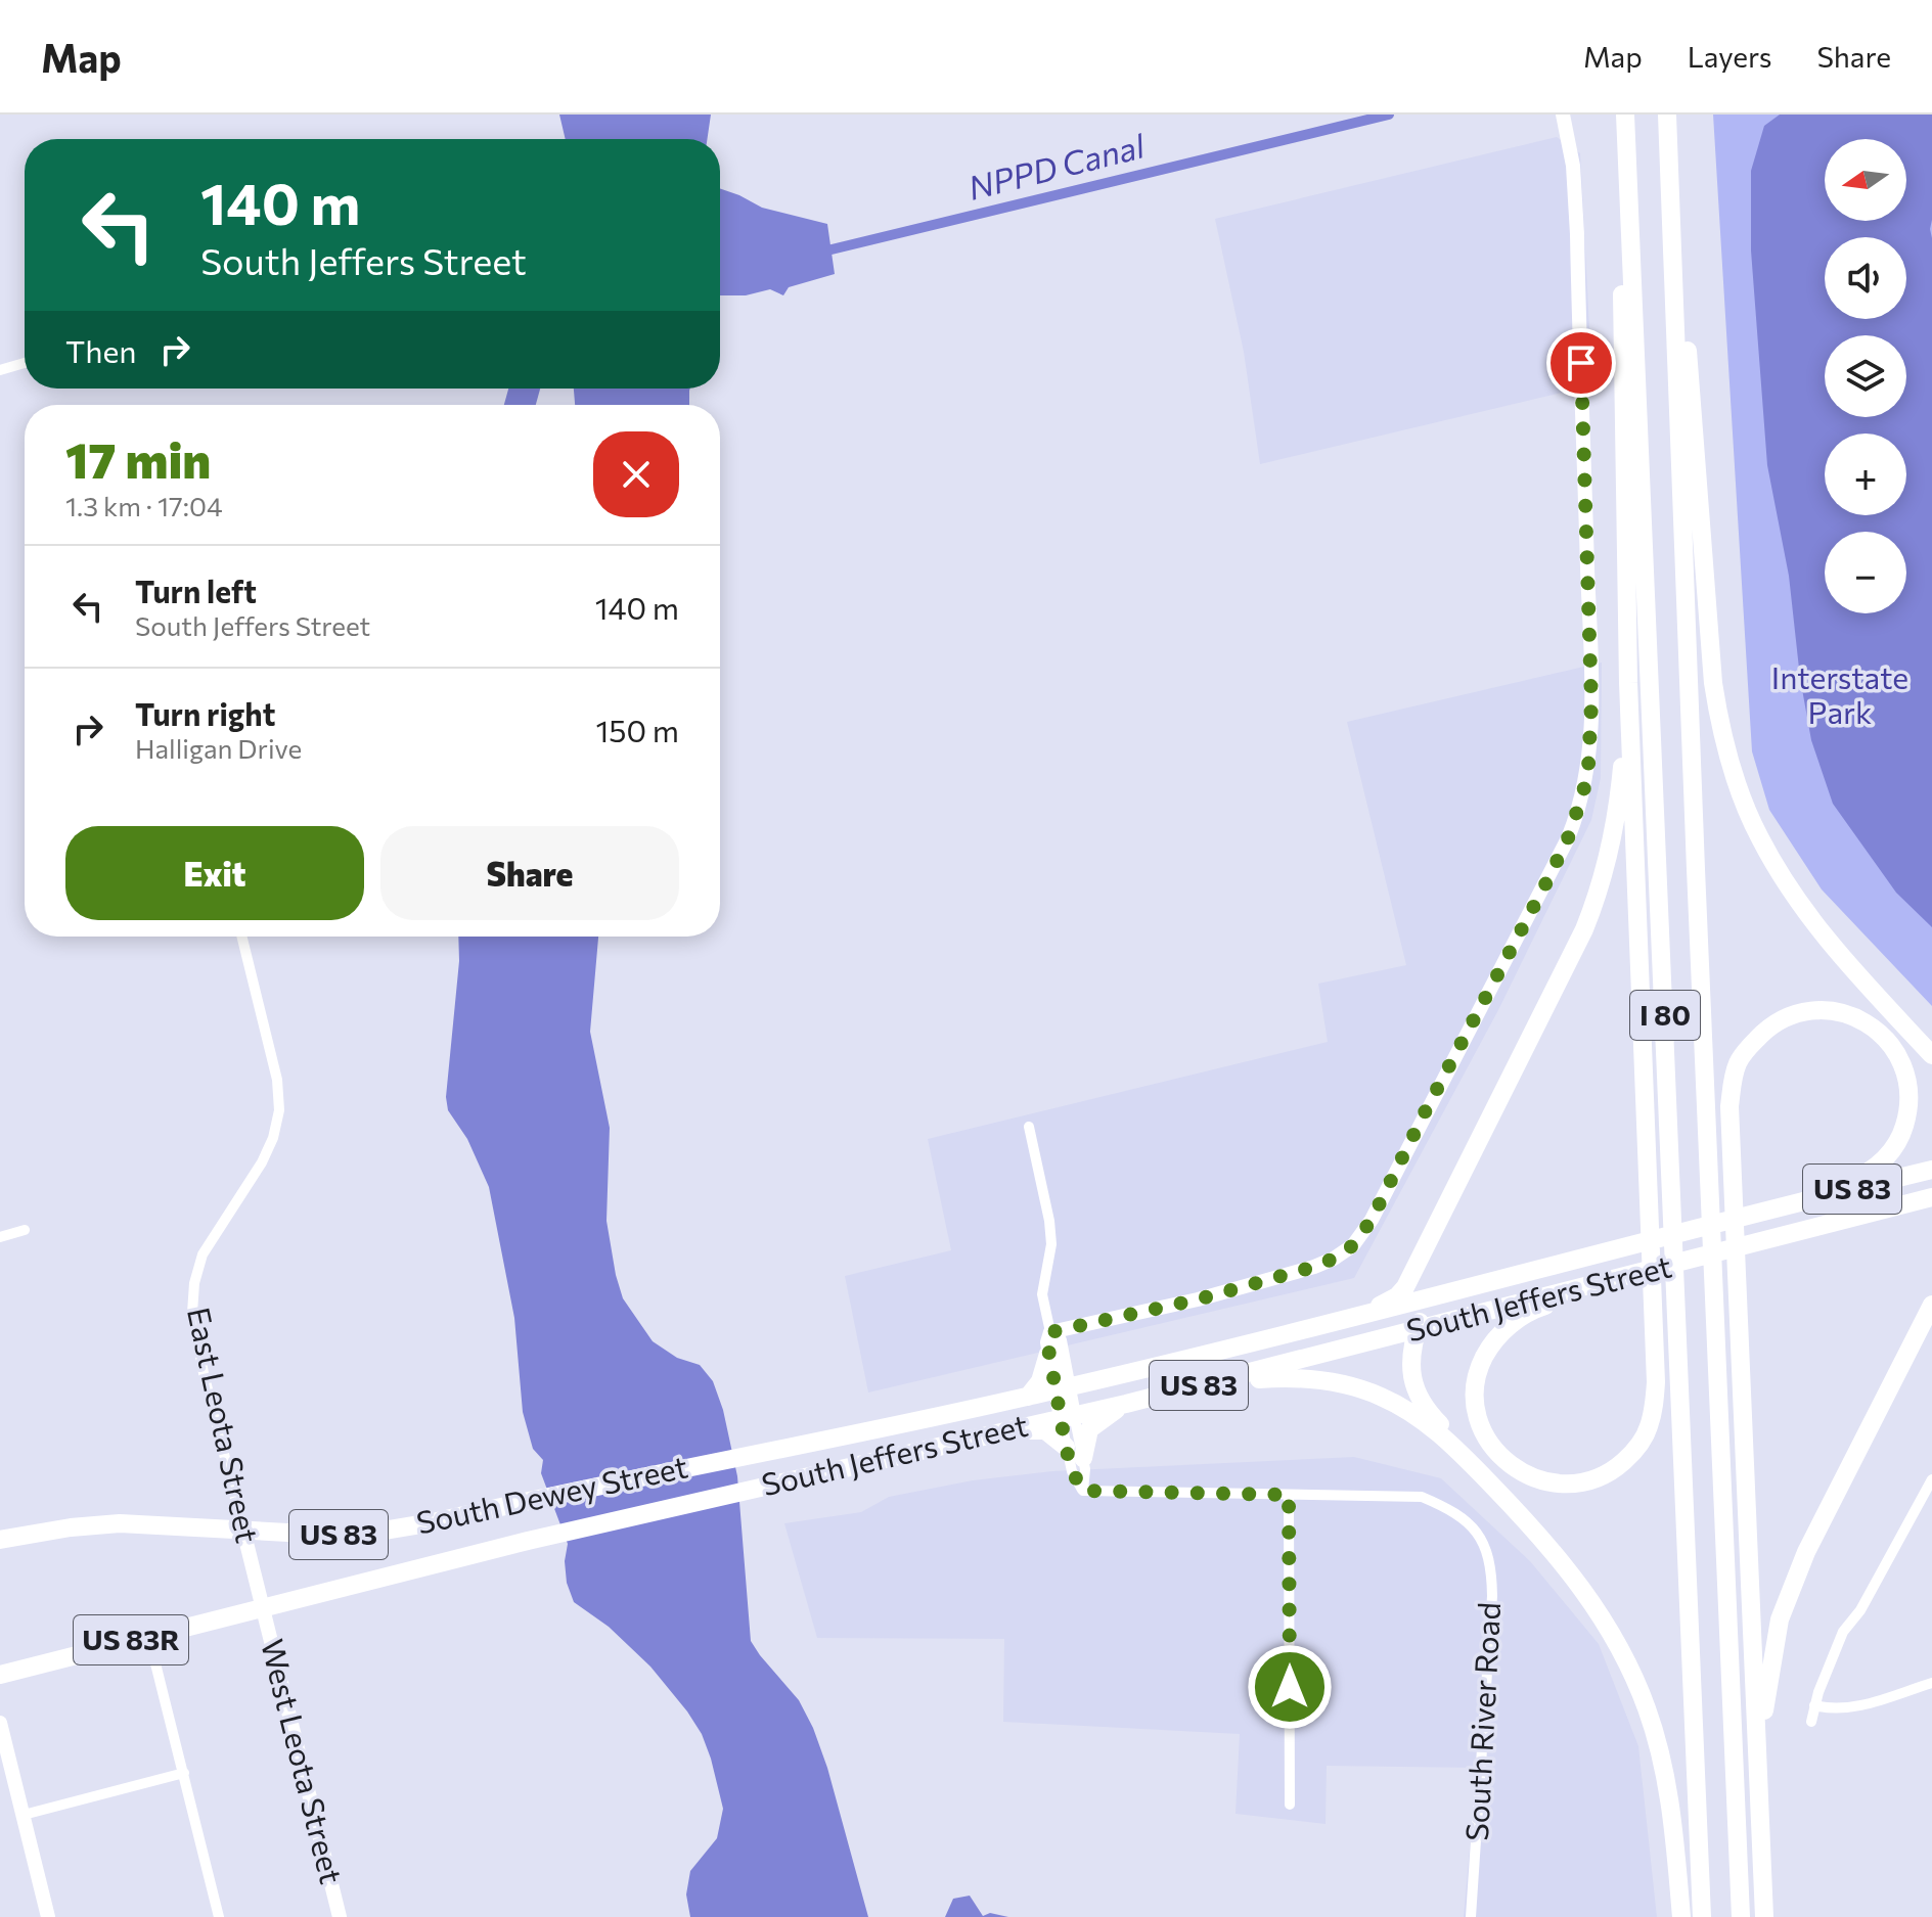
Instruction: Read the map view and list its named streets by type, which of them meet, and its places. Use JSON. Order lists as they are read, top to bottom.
{
  "streets": {
    "highway": [
      "I 80",
      "US 83",
      "South Jeffers Street",
      "South Dewey Street",
      "US 83R"
    ],
    "street": ["East Leota Street", "South River Road", "West Leota Street"]
  },
  "crossings": [
    ["South Jeffers Street", "East Leota Street"],
    ["South Jeffers Street", "South Dewey Street"],
    ["South Jeffers Street", "West Leota Street"],
    ["East Leota Street", "South Dewey Street"],
    ["East Leota Street", "West Leota Street"]
  ],
  "water": ["NPPD Canal"],
  "parks": ["Interstate Park"],
  "north": "left",
  "page": {
    "header": "Map",
    "nav": ["Map", "Layers", "Share"],
    "map_buttons": ["+", "−"],
    "turn": ["140 m", "South Jeffers Street"],
    "then": "Then",
    "heading": ["17 min", "1.3 km · 17:04"],
    "list": [
      {
        "name": "Turn left",
        "note": "South Jeffers Street",
        "value": "140 m"
      },
      {
        "name": "Turn right",
        "note": "Halligan Drive",
        "value": "150 m"
      }
    ],
    "buttons": ["Exit", "Share"]
  }
}
